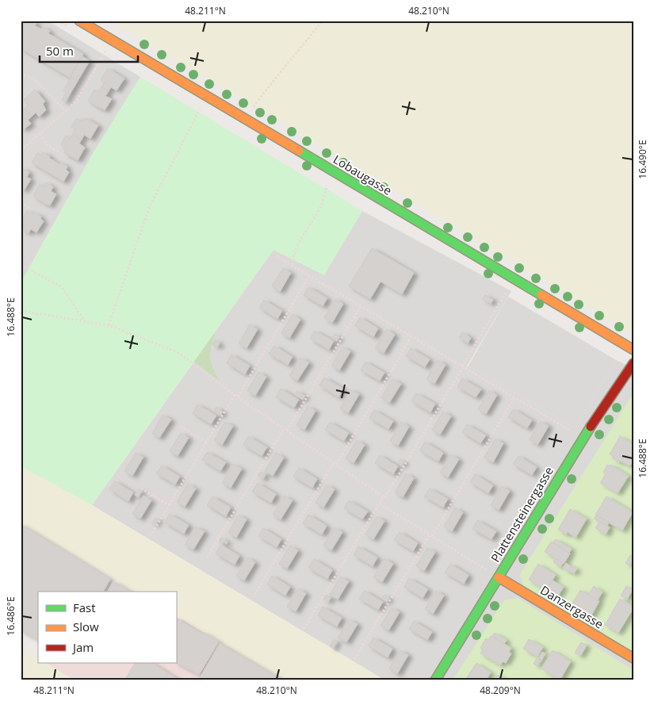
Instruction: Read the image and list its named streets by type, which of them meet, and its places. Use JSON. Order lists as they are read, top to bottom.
{
  "streets": {
    "street": ["Lobaugasse", "Plattensteinergasse", "Danzergasse"]
  },
  "crossings": [
    ["Plattensteinergasse", "Danzergasse"]
  ],
  "legend": ["Fast", "Slow", "Jam"],
  "scale_bar": "50 m",
  "coordinates": [
    "48.211°N",
    "48.210°N",
    "16.490°E",
    "16.488°E",
    "16.486°E",
    "48.209°N"
  ]
}
